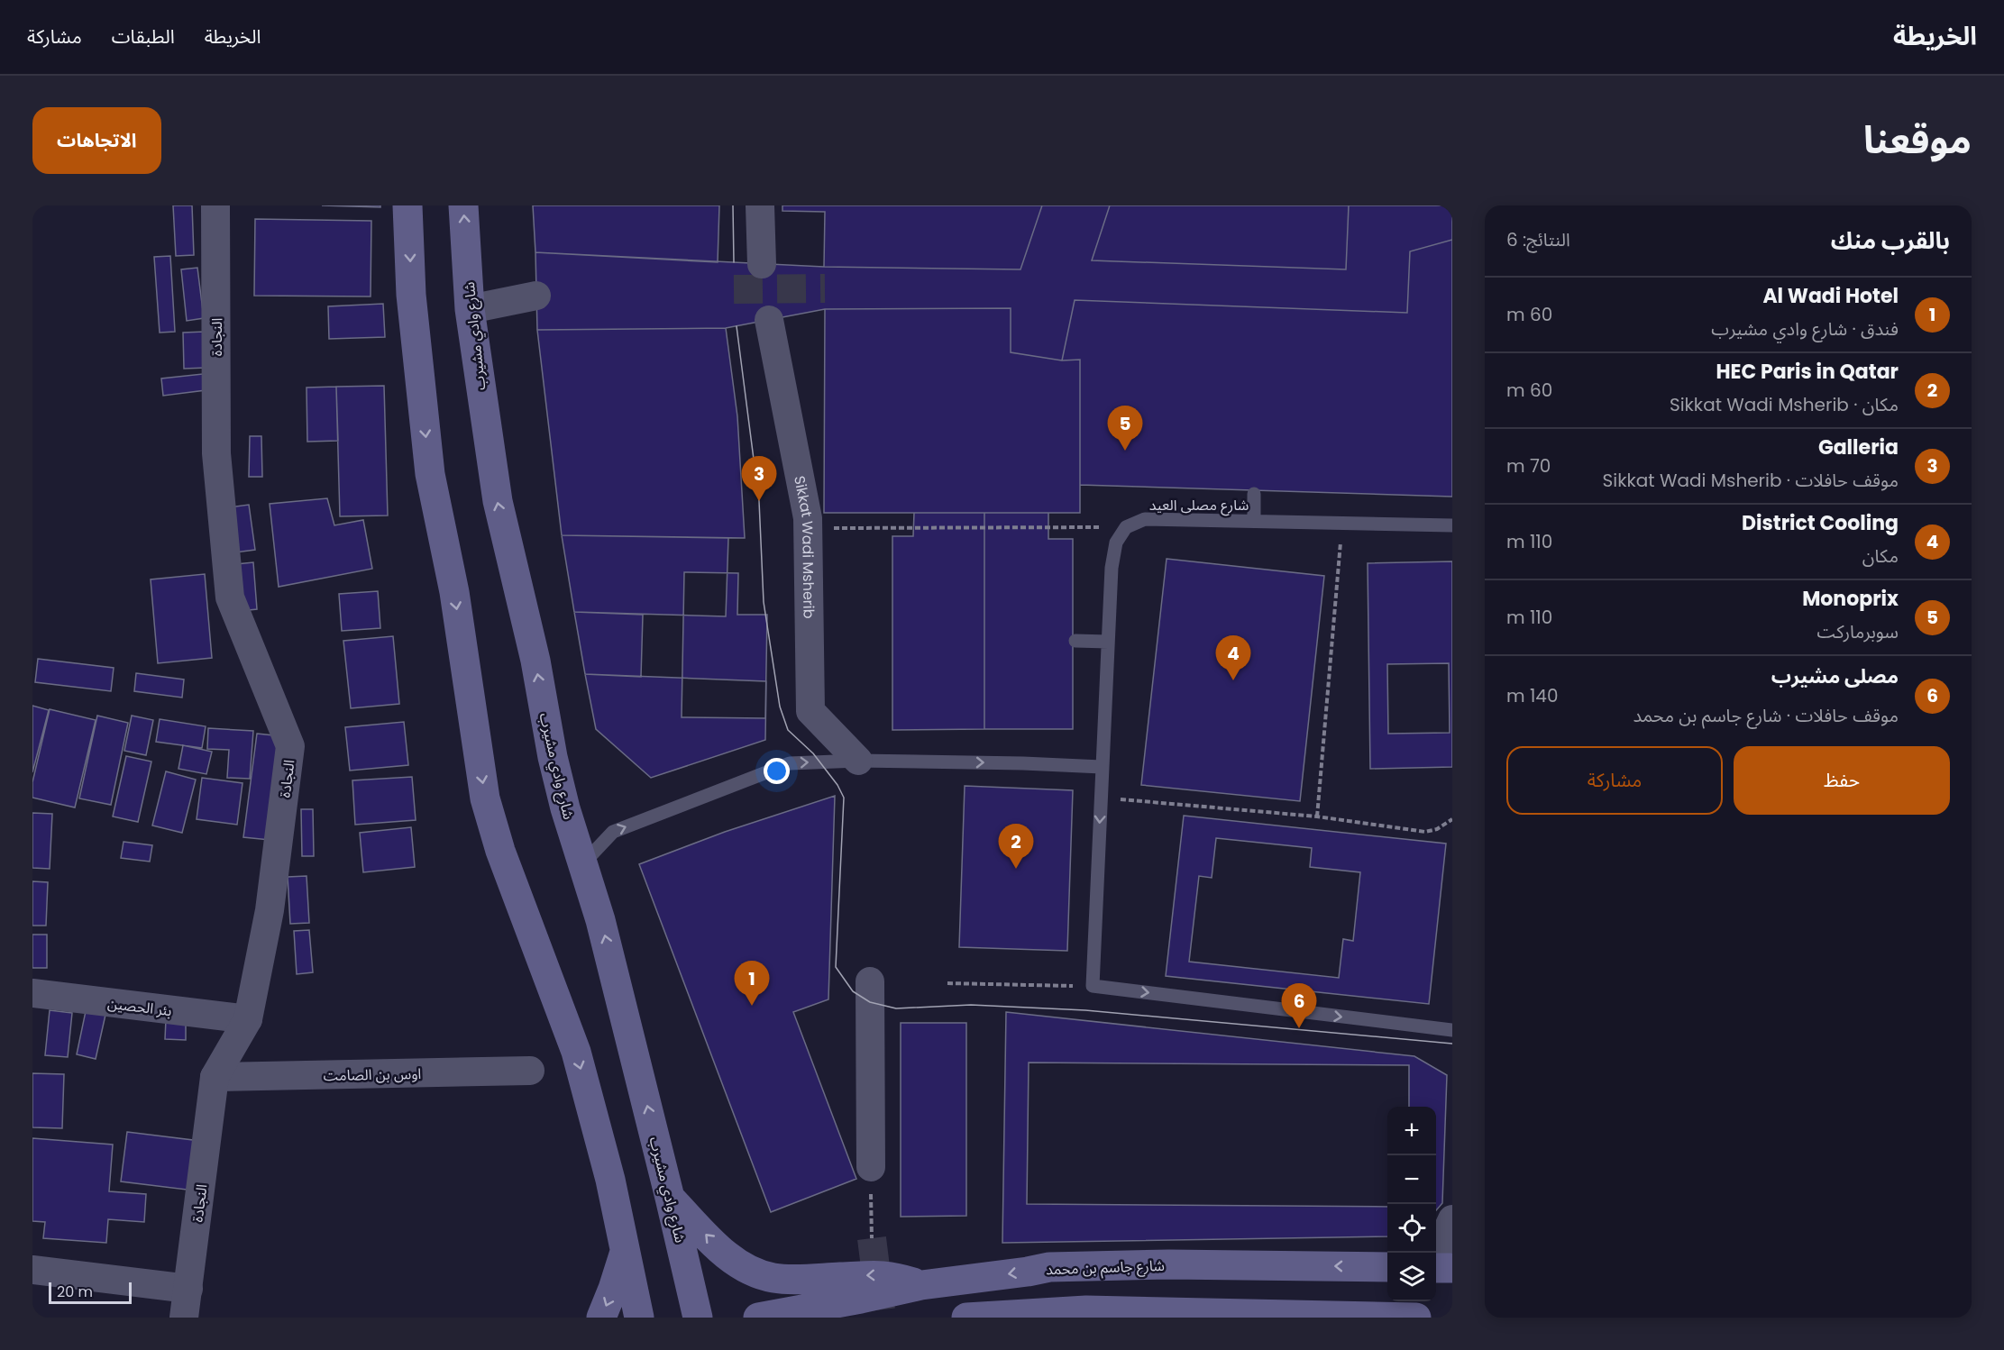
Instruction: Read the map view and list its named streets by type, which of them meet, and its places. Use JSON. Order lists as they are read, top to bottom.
{
  "streets": {
    "street": [
      "شارع وادي مشيرب",
      "النجادة",
      "Sikkat Wadi Msherib",
      "بئر الحصين",
      "اوس بن الصامت",
      "شارع جاسم بن محمد"
    ],
    "lane": ["شارع مصلى العيد"]
  },
  "crossings": [
    ["النجادة", "بئر الحصين"],
    ["النجادة", "اوس بن الصامت"]
  ],
  "scale_bar": "20 m",
  "page": {
    "header": "الخريطة",
    "nav": ["الخريطة", "الطبقات", "مشاركة"],
    "title": "موقعنا",
    "buttons": [
      "الاتجاهات",
      ["حفظ", "مشاركة"]
    ],
    "heading": ["بالقرب منك", "النتائج: 6"],
    "list": [
      {
        "mark": "1",
        "name": "Al Wadi Hotel",
        "note": "فندق · شارع وادي مشيرب",
        "value": "60 m"
      },
      {
        "mark": "2",
        "name": "HEC Paris in Qatar",
        "note": "مكان · Sikkat Wadi Msherib",
        "value": "60 m"
      },
      {
        "mark": "3",
        "name": "Galleria",
        "note": "موقف حافلات · Sikkat Wadi Msherib",
        "value": "70 m"
      },
      {
        "mark": "4",
        "name": "District Cooling",
        "note": "مكان",
        "value": "110 m"
      },
      {
        "mark": "5",
        "name": "Monoprix",
        "note": "سوبرماركت",
        "value": "110 m"
      },
      {
        "mark": "6",
        "name": "مصلى مشيرب",
        "note": "موقف حافلات · شارع جاسم بن محمد",
        "value": "140 m"
      }
    ],
    "pins": [
      "5",
      "3",
      "4",
      "2",
      "1",
      "6"
    ],
    "map_buttons": ["+", "−"],
    "scale": "20 m"
  }
}
